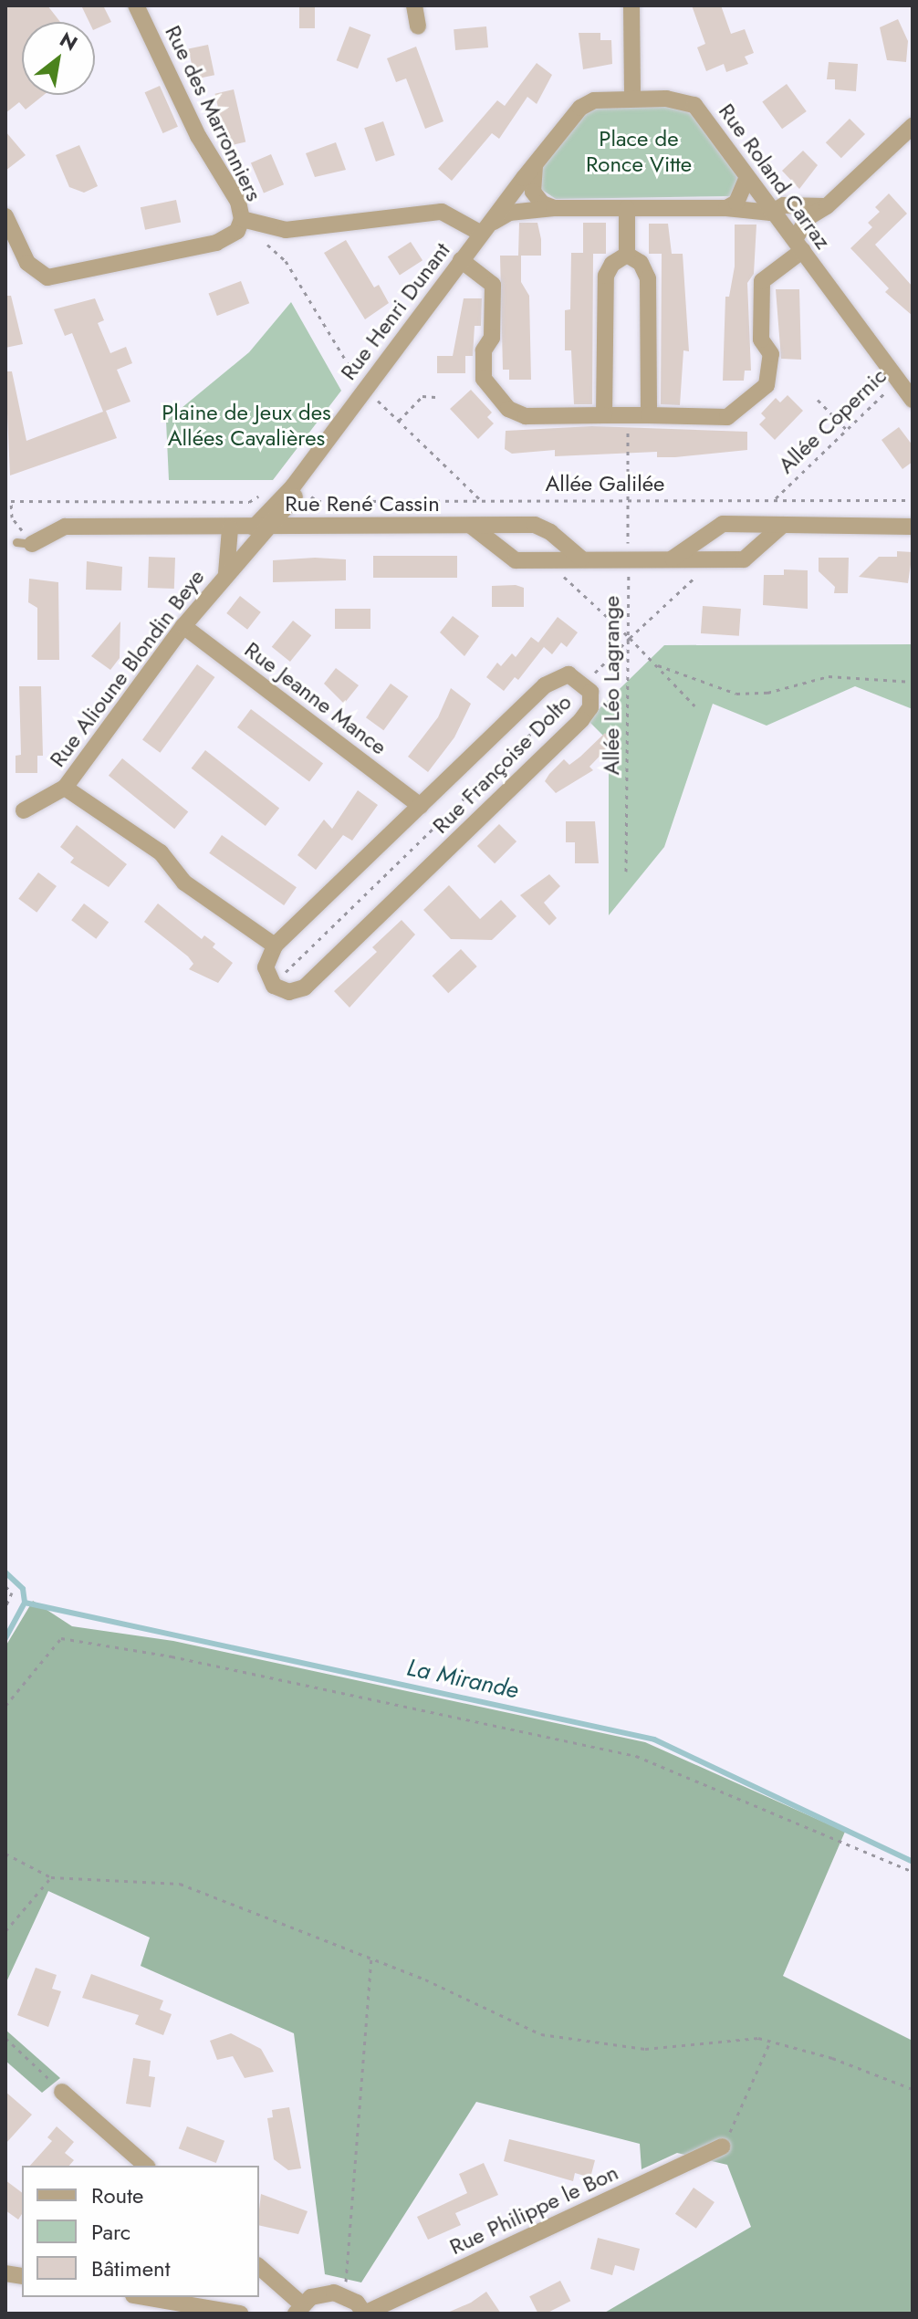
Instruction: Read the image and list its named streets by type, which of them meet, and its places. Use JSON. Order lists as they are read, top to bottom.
{
  "streets": {
    "street": [
      "Rue des Marronniers",
      "Rue Roland Carraz",
      "Rue Henri Dunant",
      "Rue René Cassin",
      "Rue Alioune Blondin Beye",
      "Rue Jeanne Mance",
      "Rue Françoise Dolto",
      "Rue Philippe le Bon"
    ],
    "path": ["Allée Copernic", "Allée Galilée", "Allée Léo Lagrange"]
  },
  "crossings": [
    ["Rue Roland Carraz", "Rue Henri Dunant"],
    ["Rue Roland Carraz", "Allée Copernic"],
    ["Rue Henri Dunant", "Allée Galilée"],
    ["Rue Henri Dunant", "Rue René Cassin"],
    ["Rue Henri Dunant", "Rue Alioune Blondin Beye"],
    ["Allée Copernic", "Allée Galilée"],
    ["Allée Galilée", "Allée Léo Lagrange"],
    ["Rue René Cassin", "Rue Alioune Blondin Beye"],
    ["Rue René Cassin", "Allée Léo Lagrange"],
    ["Rue Alioune Blondin Beye", "Rue Jeanne Mance"],
    ["Rue Jeanne Mance", "Rue Françoise Dolto"]
  ],
  "water": ["La Mirande"],
  "parks": ["Place de Ronce Vitte", "Plaine de Jeux des Allées Cavalières"],
  "legend": ["Route", "Parc", "Bâtiment"],
  "north": "top right"
}
